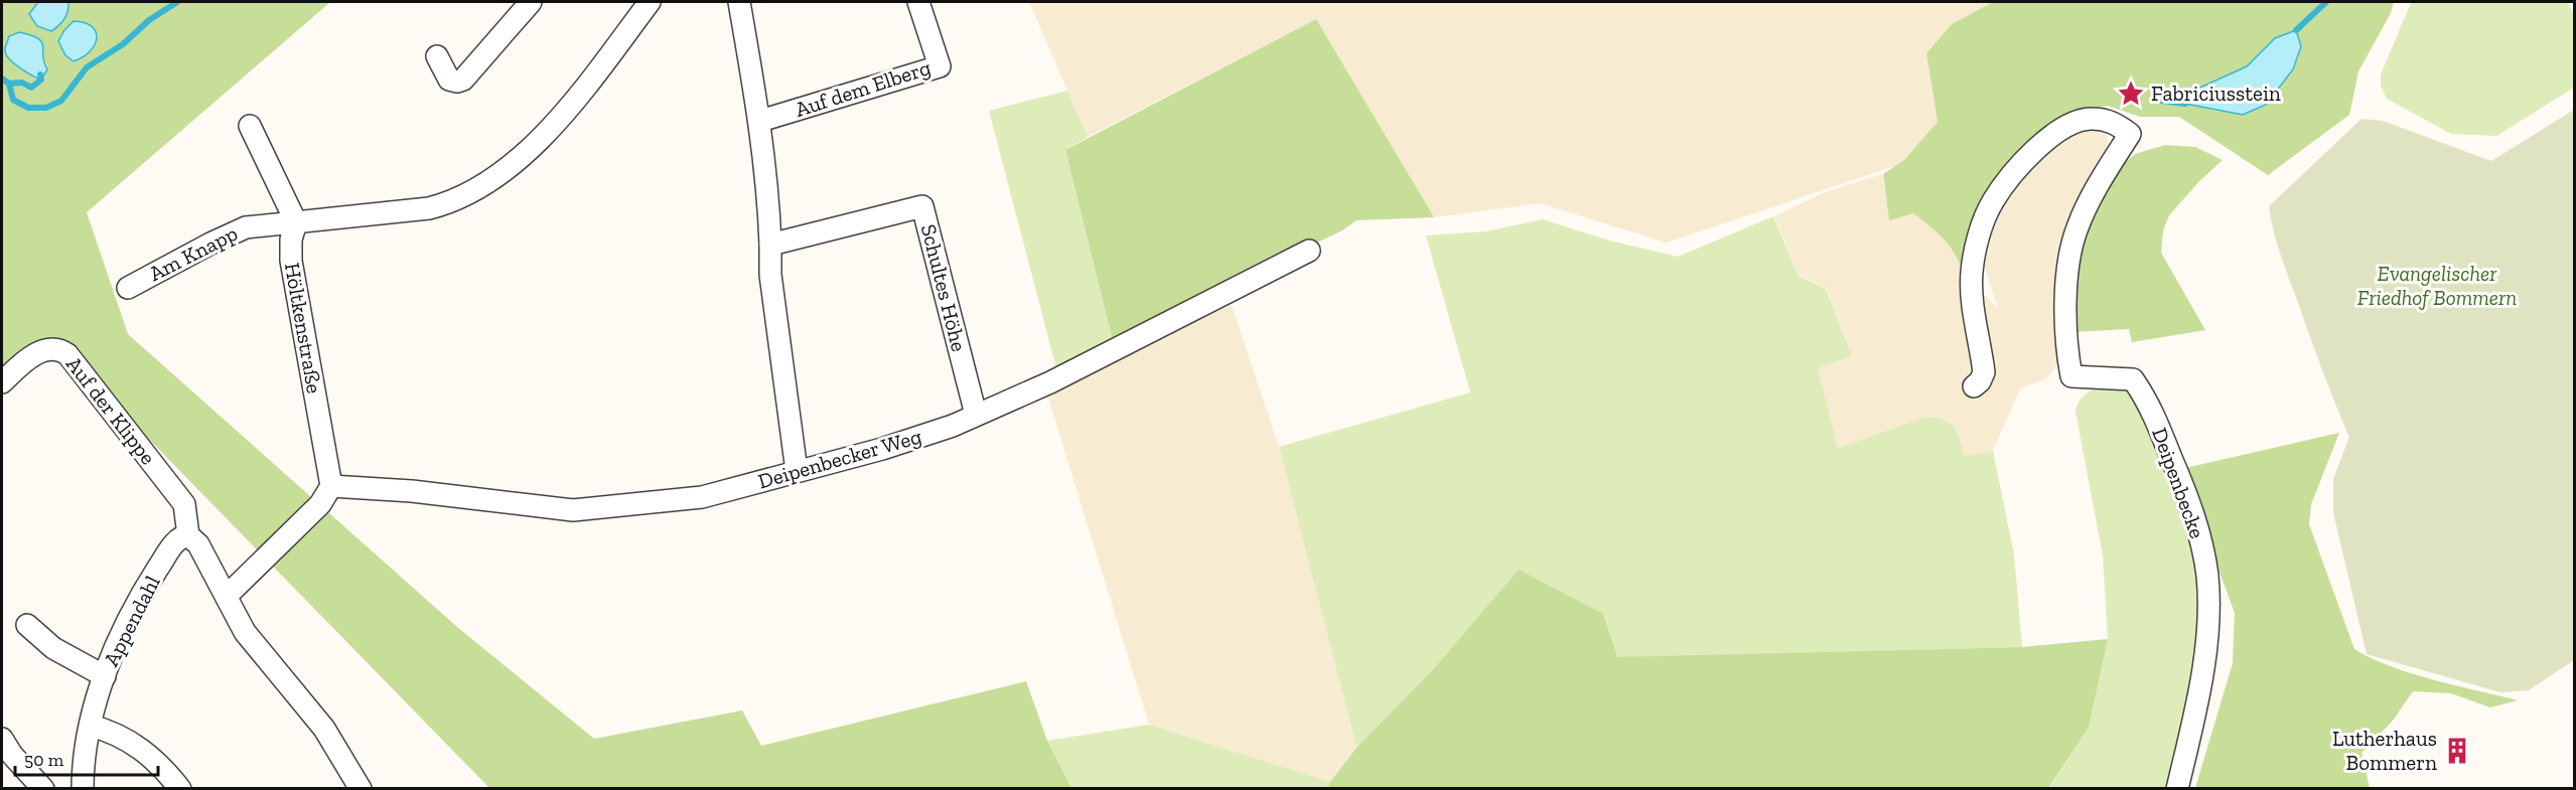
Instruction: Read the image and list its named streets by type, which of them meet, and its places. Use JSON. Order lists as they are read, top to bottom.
{
  "streets": {
    "street": [
      "Auf dem Elberg",
      "Am Knapp",
      "Schultes Höhe",
      "Höltkenstraße",
      "Auf der Klippe",
      "Deipenbecker Weg",
      "Deipenbecke",
      "Appendahl"
    ]
  },
  "crossings": [
    ["Am Knapp", "Höltkenstraße"],
    ["Schultes Höhe", "Deipenbecker Weg"],
    ["Höltkenstraße", "Deipenbecker Weg"],
    ["Auf der Klippe", "Appendahl"]
  ],
  "parks": ["Evangelischer Friedhof Bommern"],
  "places": {
    "place": ["Fabriciusstein"],
    "building": ["Lutherhaus Bommern"]
  },
  "scale_bar": "50 m"
}
